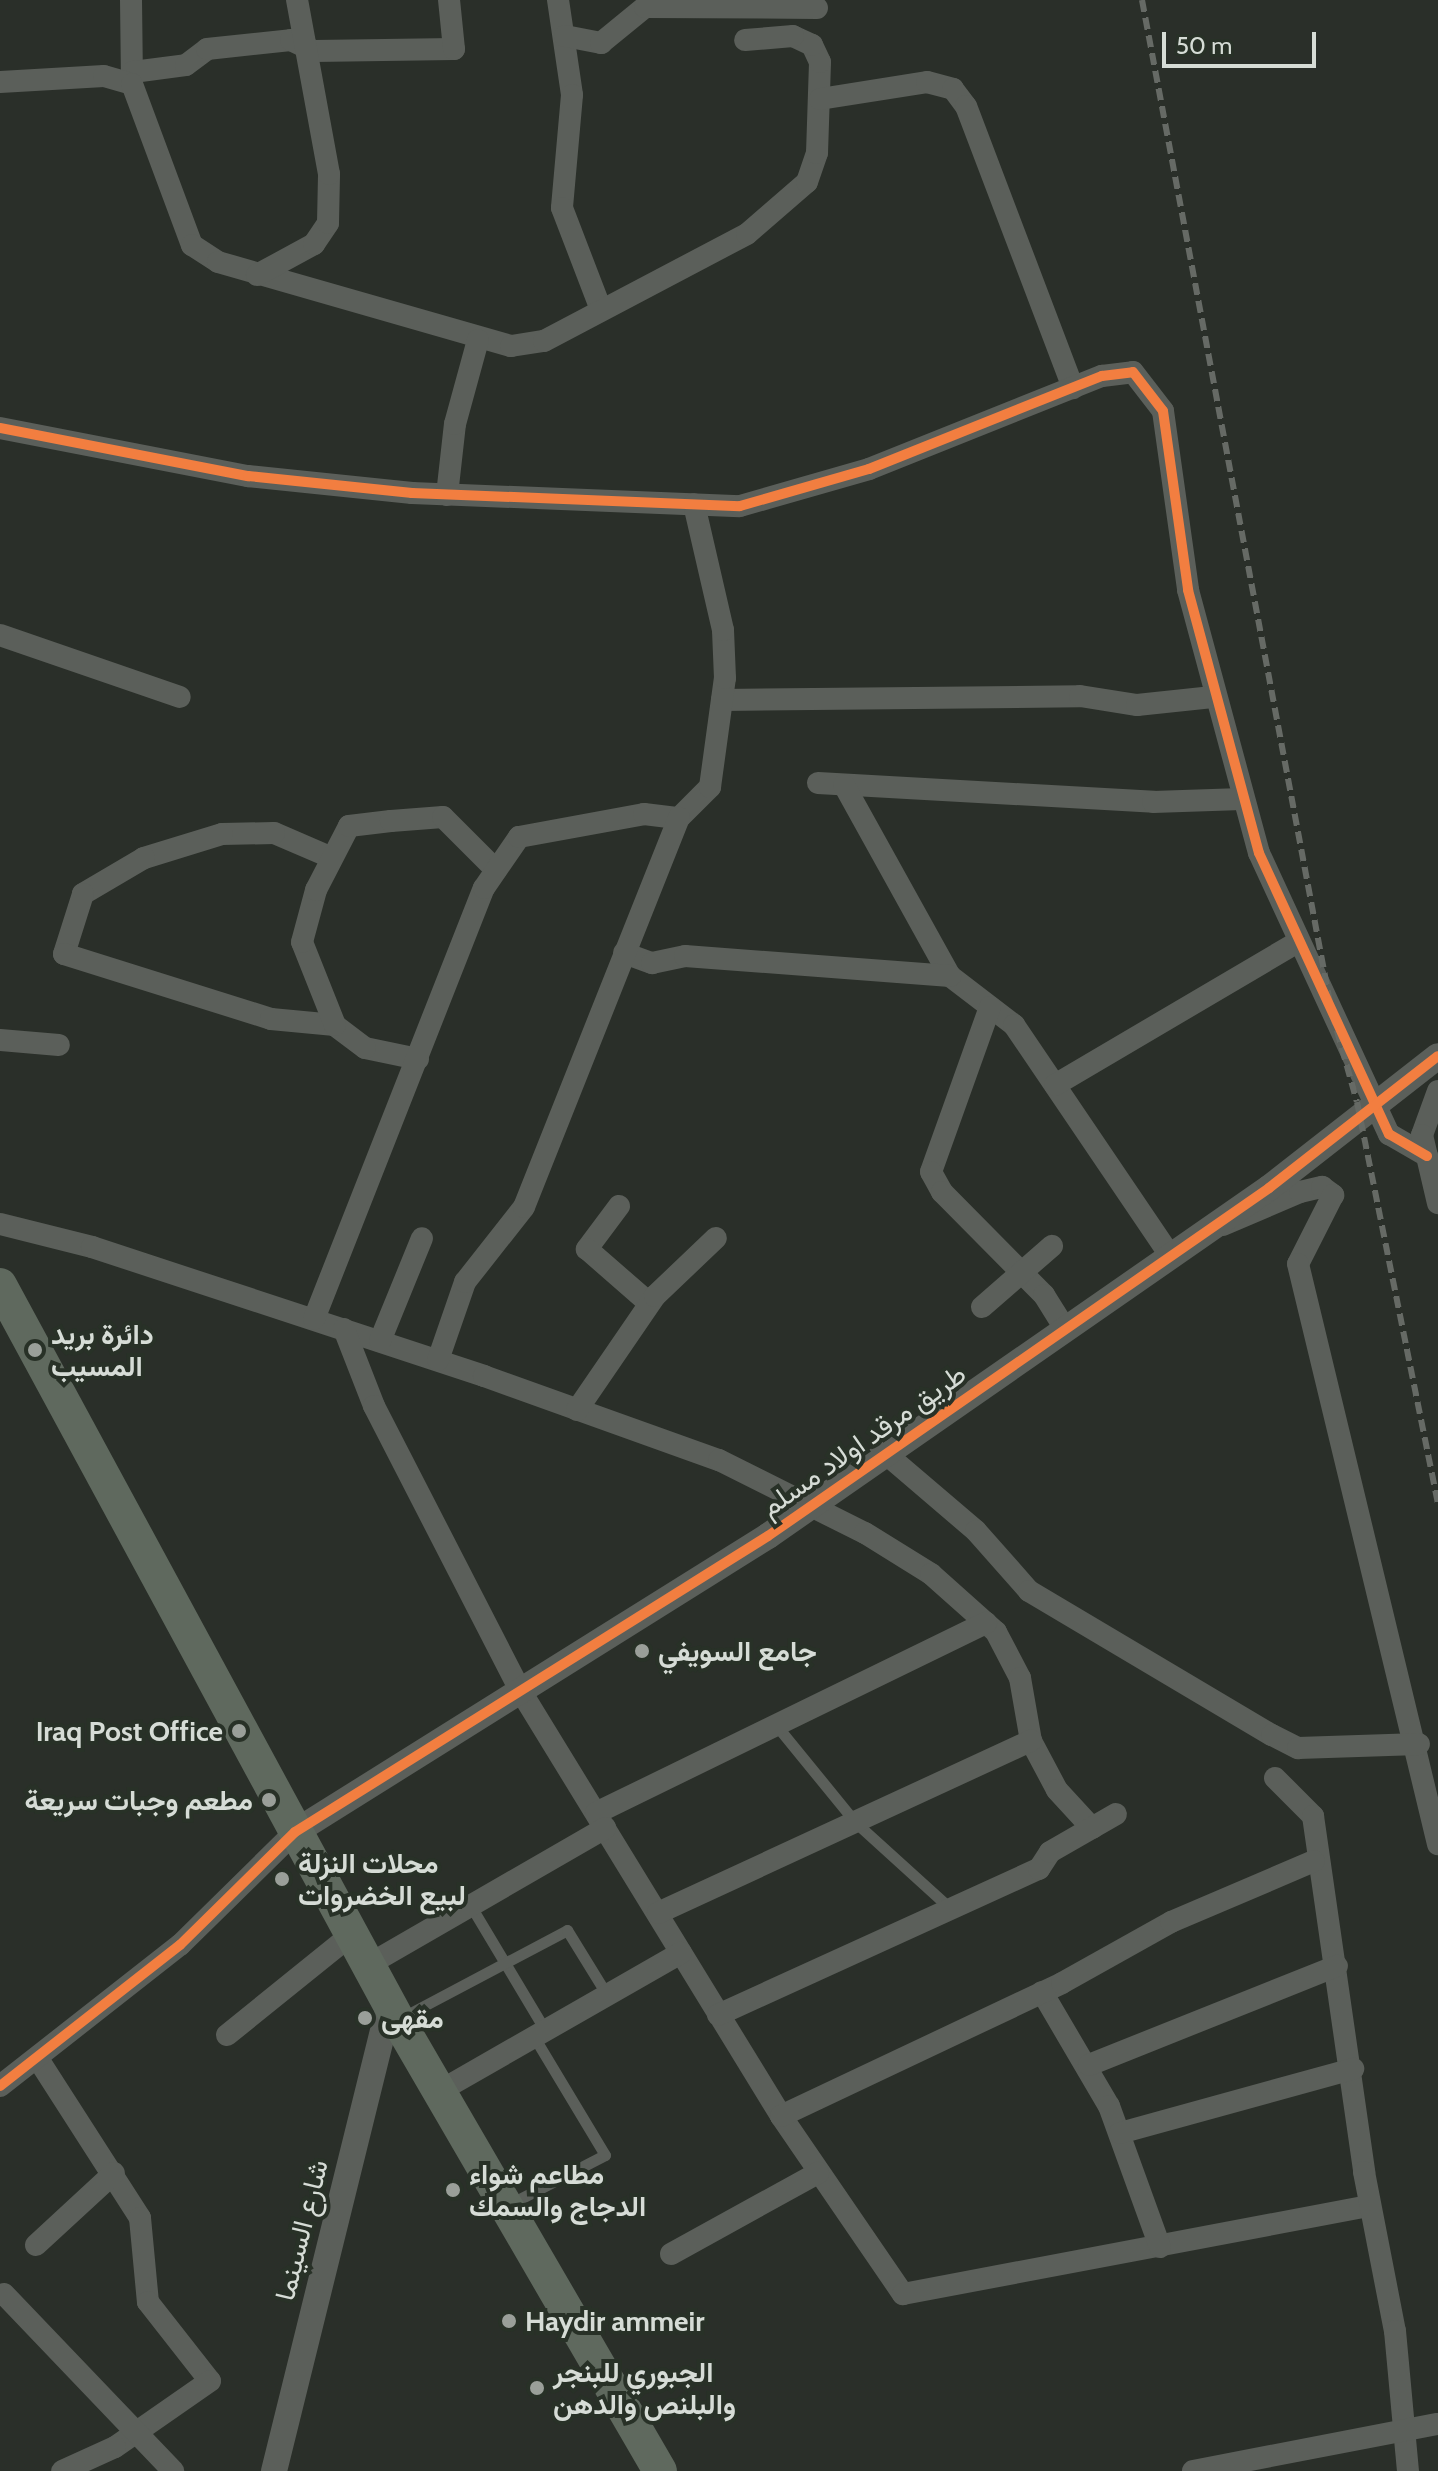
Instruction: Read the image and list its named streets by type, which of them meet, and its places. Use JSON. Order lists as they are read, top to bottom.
{
  "streets": {
    "street": ["طريق مرقد اولاد مسلم", "شارع السينما"]
  },
  "places": [
    "دائرة بريد المسيب",
    "جامع السويفي",
    "Iraq Post Office",
    "مطعم وجبات سريعة",
    "محلات النزلة لبيع الخضروات",
    "مقهى",
    "مطاعم شواء الدجاج والسمك",
    "Haydir ammeir",
    "الجبوري للبنجر والبلنص والدهن"
  ],
  "scale_bar": "50 m"
}
